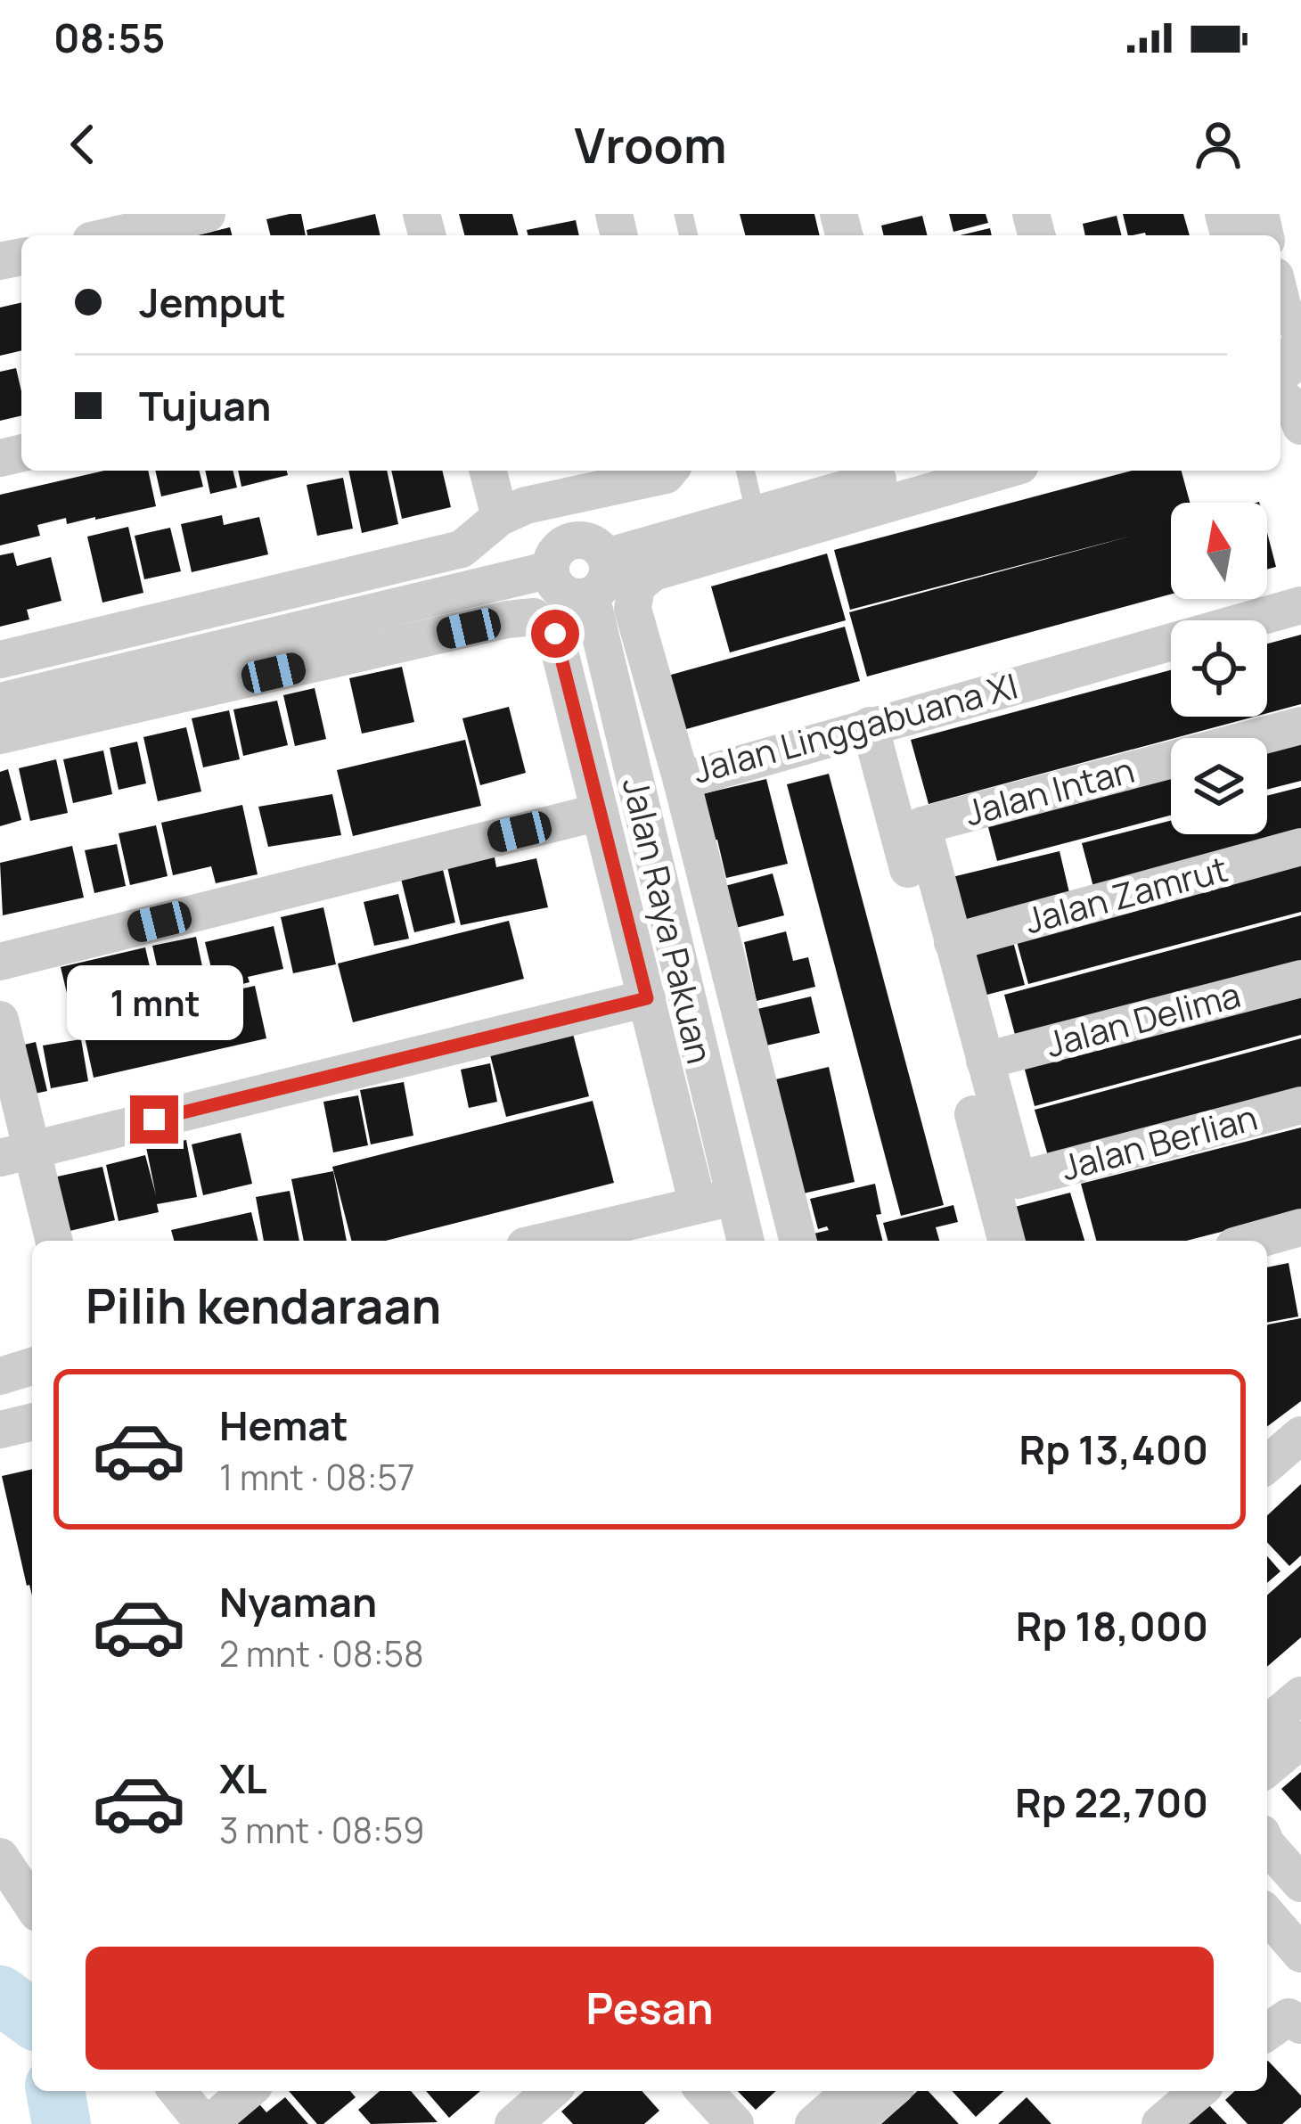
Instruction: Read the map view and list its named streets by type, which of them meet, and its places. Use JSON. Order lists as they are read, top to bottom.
{
  "streets": {
    "street": [
      "Jalan Linggabuana XI",
      "Jalan Intan",
      "Jalan Zamrut",
      "Jalan Raya Pakuan",
      "Jalan Delima",
      "Jalan Berlian"
    ]
  },
  "crossings": [
    ["Jalan Intan", "Jalan Zamrut"],
    ["Jalan Delima", "Jalan Berlian"]
  ],
  "north": "top",
  "page": {
    "status": "08:55",
    "header": "Vroom",
    "banner": ["Jemput", "Tujuan"],
    "bubble": "1 mnt",
    "heading": "Pilih kendaraan",
    "list": [
      {
        "name": "Hemat",
        "note": "1 mnt · 08:57",
        "value": "Rp 13,400"
      },
      {
        "name": "Nyaman",
        "note": "2 mnt · 08:58",
        "value": "Rp 18,000"
      },
      {
        "name": "XL",
        "note": "3 mnt · 08:59",
        "value": "Rp 22,700"
      }
    ],
    "buttons": "Pesan"
  }
}
